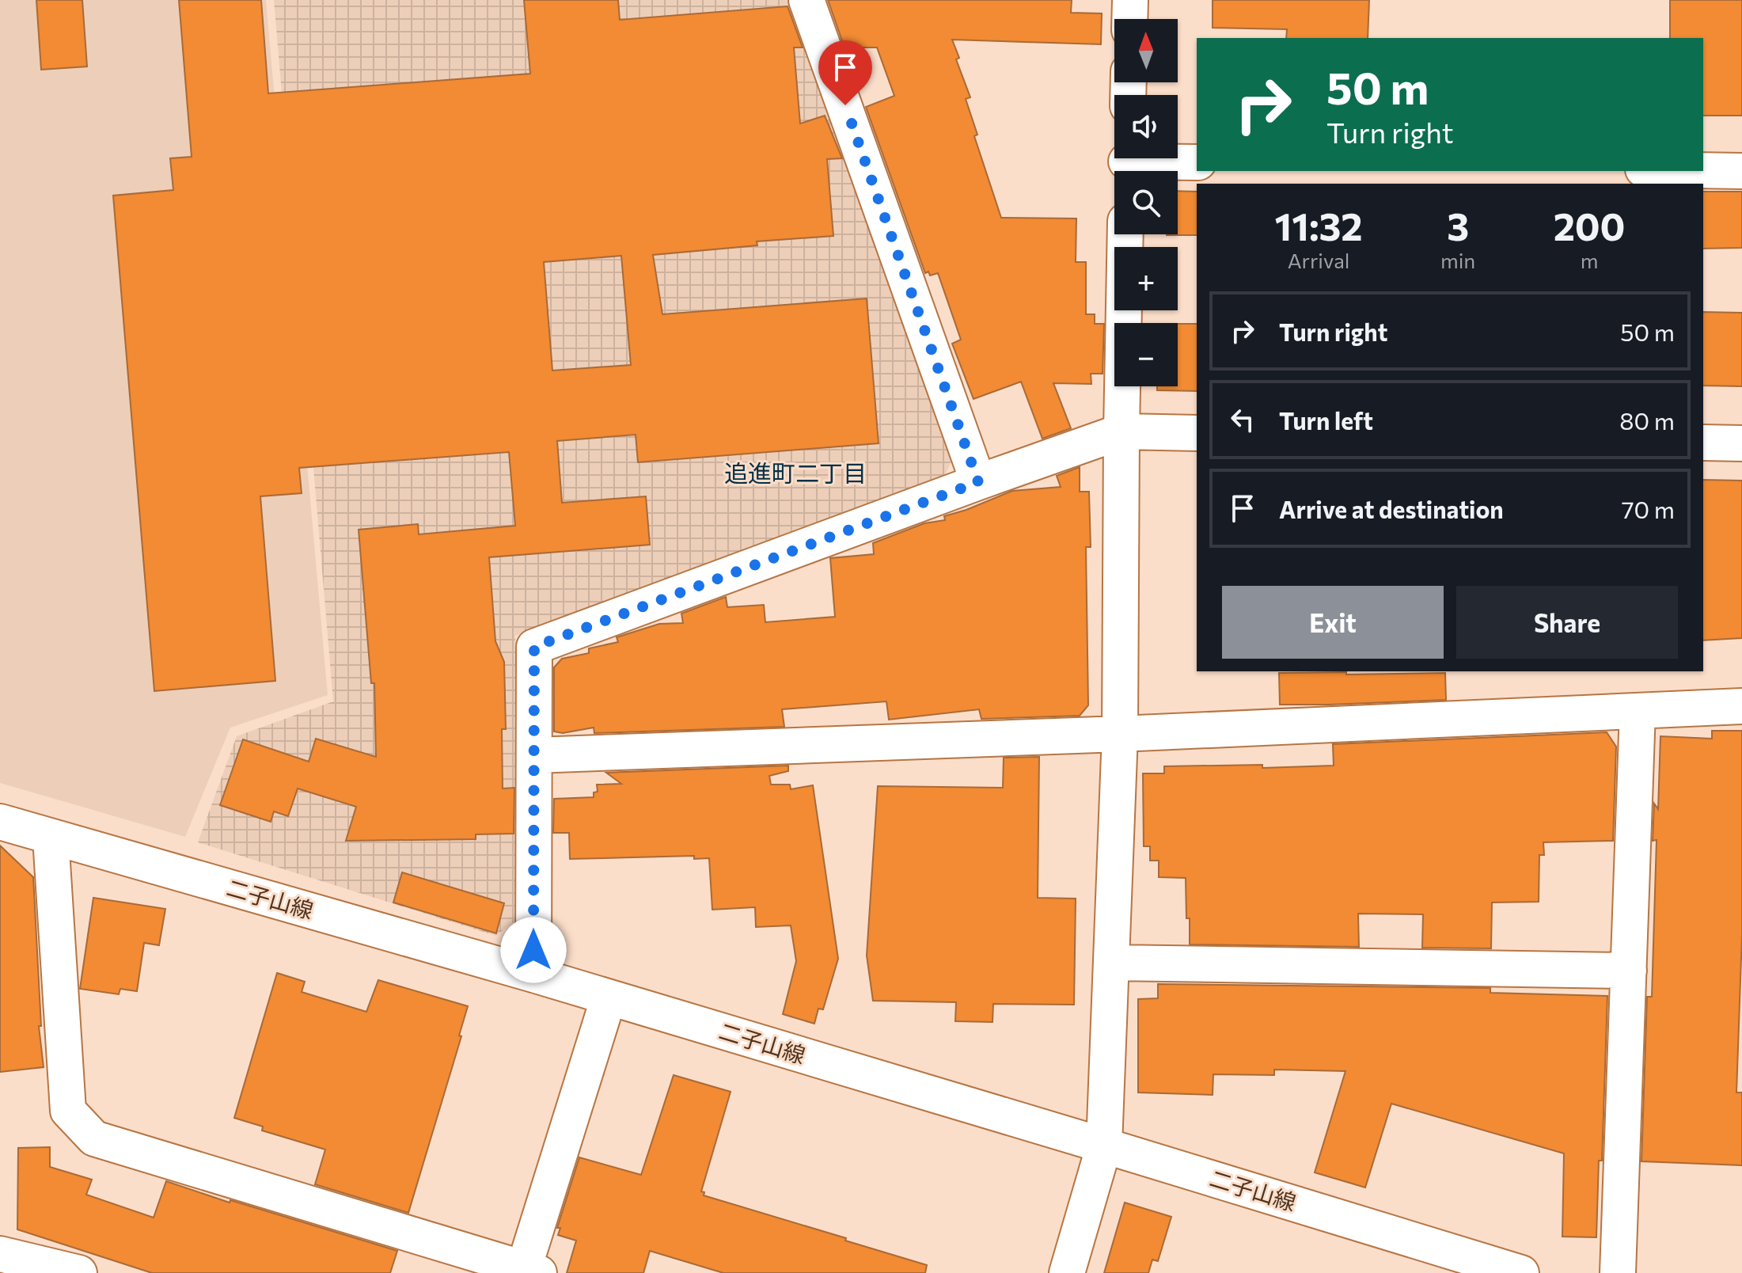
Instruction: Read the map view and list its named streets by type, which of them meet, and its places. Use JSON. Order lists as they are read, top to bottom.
{
  "streets": {
    "street": ["二子山線"]
  },
  "districts": ["追進町二丁目"],
  "north": "top",
  "page": {
    "map_buttons": ["+", "−"],
    "turn": ["50 m", "Turn right"],
    "eta": [
      "11:32",
      "Arrival",
      "3",
      "min",
      "200",
      "m"
    ],
    "list": [
      {
        "name": "Turn right",
        "value": "50 m"
      },
      {
        "name": "Turn left",
        "value": "80 m"
      },
      {
        "name": "Arrive at destination",
        "value": "70 m"
      }
    ],
    "buttons": ["Exit", "Share"]
  }
}
